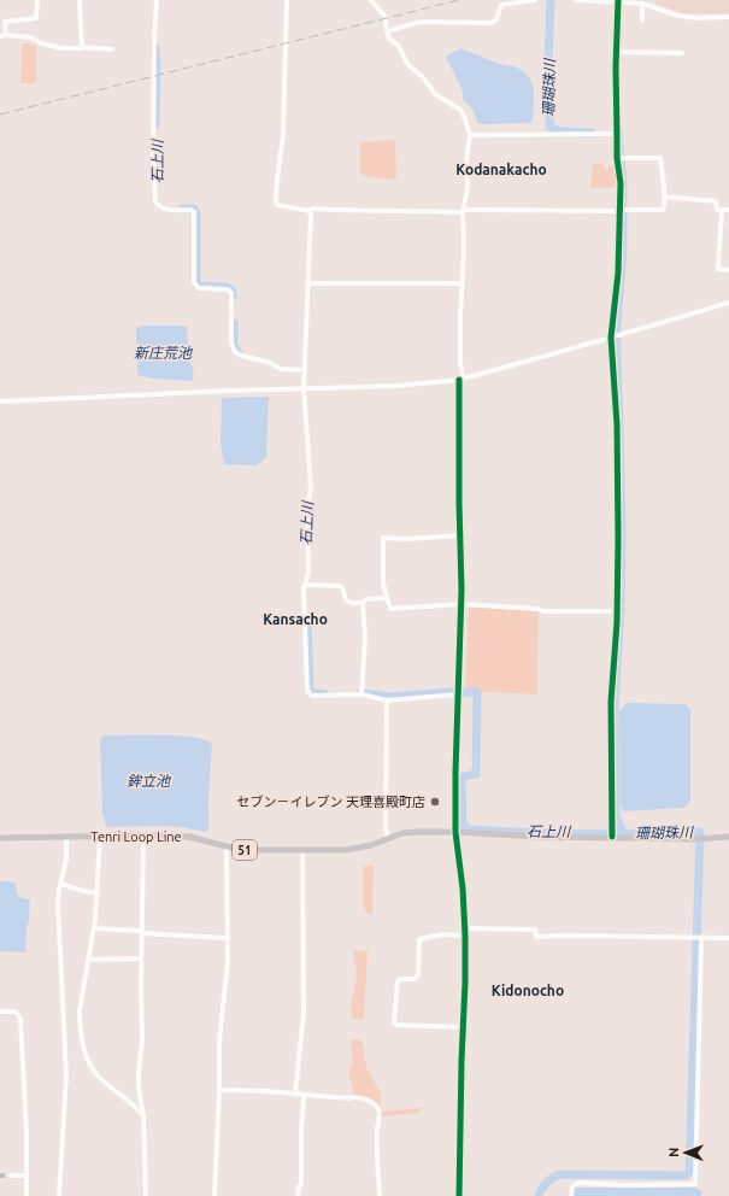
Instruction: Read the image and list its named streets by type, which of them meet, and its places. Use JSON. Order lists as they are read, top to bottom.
{
  "streets": {
    "main road": ["Tenri Loop Line", "51"]
  },
  "districts": ["Kodanakacho", "Kansacho", "Kidonocho"],
  "water": [
    "珊瑚珠川",
    "石上川",
    "新庄荒池",
    "鉾立池"
  ],
  "places": ["セブン－イレブン 天理喜殿町店"],
  "north": "left"
}
